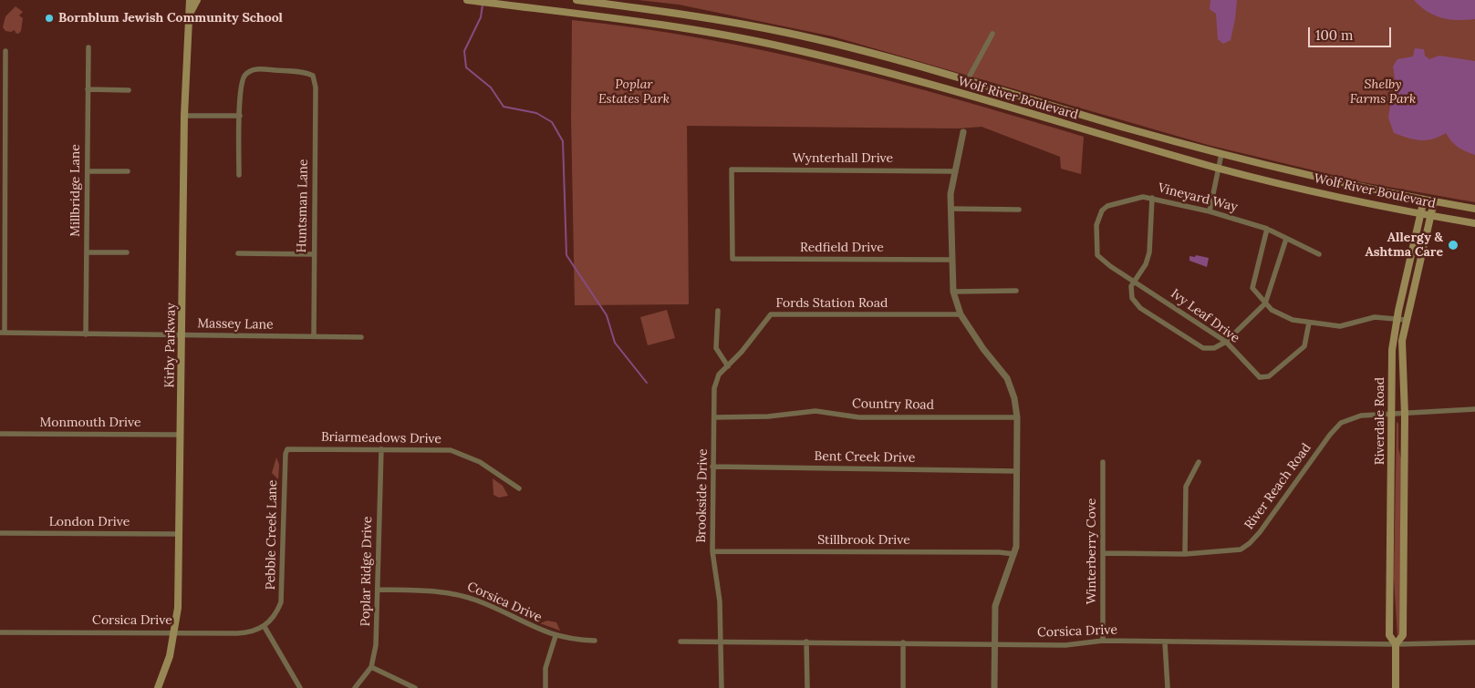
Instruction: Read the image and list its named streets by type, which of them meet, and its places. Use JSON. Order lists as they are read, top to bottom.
{
  "streets": {
    "main road": ["Wolf River Boulevard", "Kirby Parkway", "Riverdale Road"],
    "street": [
      "Wynterhall Drive",
      "Millbridge Lane",
      "Vineyard Way",
      "Huntsman Lane",
      "Redfield Drive",
      "Fords Station Road",
      "Ivy Leaf Drive",
      "Massey Lane",
      "Country Road",
      "Monmouth Drive",
      "Briarmeadows Drive",
      "Bent Creek Drive",
      "River Reach Road",
      "Brookside Drive",
      "London Drive",
      "Pebble Creek Lane",
      "Stillbrook Drive",
      "Winterberry Cove",
      "Poplar Ridge Drive",
      "Corsica Drive"
    ]
  },
  "crossings": [
    ["Wolf River Boulevard", "Riverdale Road"],
    ["Wynterhall Drive", "Redfield Drive"],
    ["Millbridge Lane", "Massey Lane"],
    ["Vineyard Way", "Ivy Leaf Drive"],
    ["Huntsman Lane", "Massey Lane"],
    ["Fords Station Road", "Brookside Drive"],
    ["Massey Lane", "Kirby Parkway"],
    ["Kirby Parkway", "Monmouth Drive"],
    ["Kirby Parkway", "London Drive"],
    ["Kirby Parkway", "Corsica Drive"],
    ["Country Road", "Brookside Drive"],
    ["Riverdale Road", "River Reach Road"],
    ["Riverdale Road", "Corsica Drive"],
    ["Briarmeadows Drive", "Pebble Creek Lane"],
    ["Briarmeadows Drive", "Poplar Ridge Drive"],
    ["Bent Creek Drive", "Brookside Drive"],
    ["River Reach Road", "Winterberry Cove"],
    ["Brookside Drive", "Stillbrook Drive"],
    ["Brookside Drive", "Corsica Drive"],
    ["Pebble Creek Lane", "Corsica Drive"],
    ["Winterberry Cove", "Corsica Drive"],
    ["Poplar Ridge Drive", "Corsica Drive"]
  ],
  "parks": ["Poplar Estates Park", "Shelby Farms Park"],
  "places": ["Bornblum Jewish Community School", "Allergy & Ashtma Care"],
  "scale_bar": "100 m"
}
